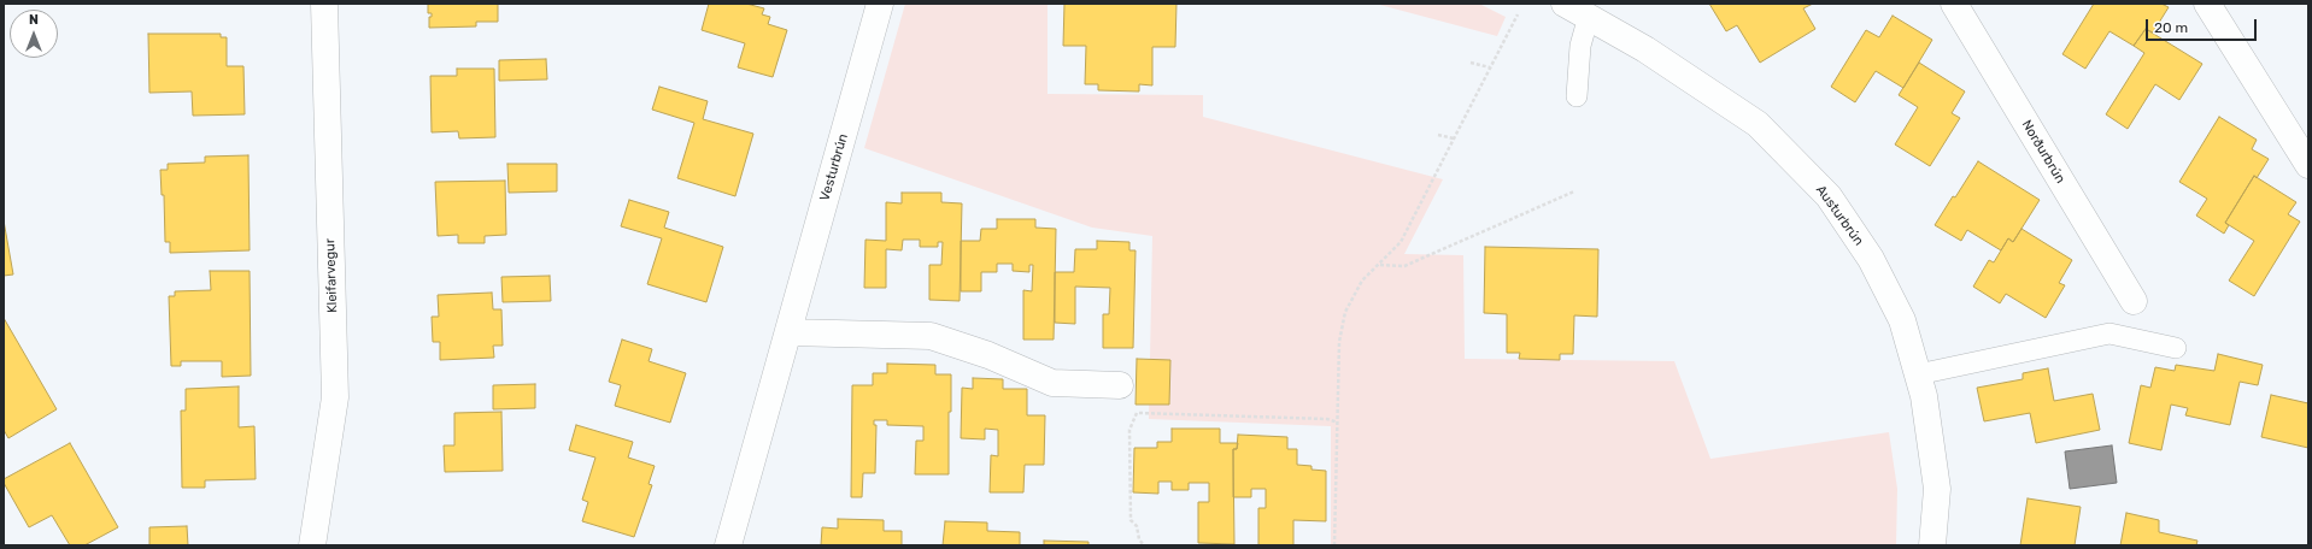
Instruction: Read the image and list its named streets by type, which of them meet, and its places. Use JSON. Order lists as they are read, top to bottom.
{
  "streets": {
    "street": [
      "Norðurbrún",
      "Vesturbrún",
      "Austurbrún",
      "Kleifarvegur"
    ]
  },
  "scale_bar": "20 m",
  "north": "top"
}
